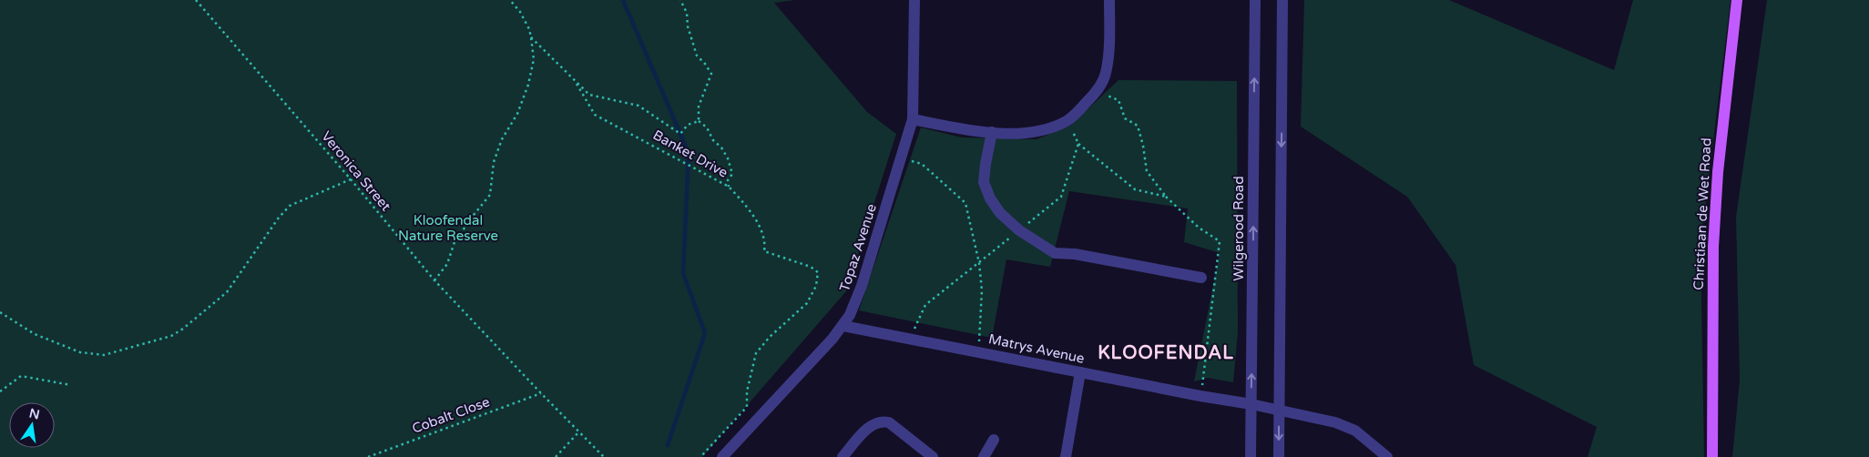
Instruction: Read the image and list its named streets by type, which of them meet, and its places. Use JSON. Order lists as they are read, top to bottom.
{
  "streets": {
    "main road": ["Christiaan de Wet Road"],
    "street": ["Wilgerood Road", "Topaz Avenue", "Matrys Avenue"],
    "path": ["Banket Drive", "Veronica Street", "Cobalt Close"]
  },
  "crossings": [
    ["Veronica Street", "Cobalt Close"],
    ["Wilgerood Road", "Matrys Avenue"],
    ["Topaz Avenue", "Matrys Avenue"]
  ],
  "districts": ["KLOOFENDAL"],
  "parks": ["Kloofendal Nature Reserve"],
  "north": "top"
}
